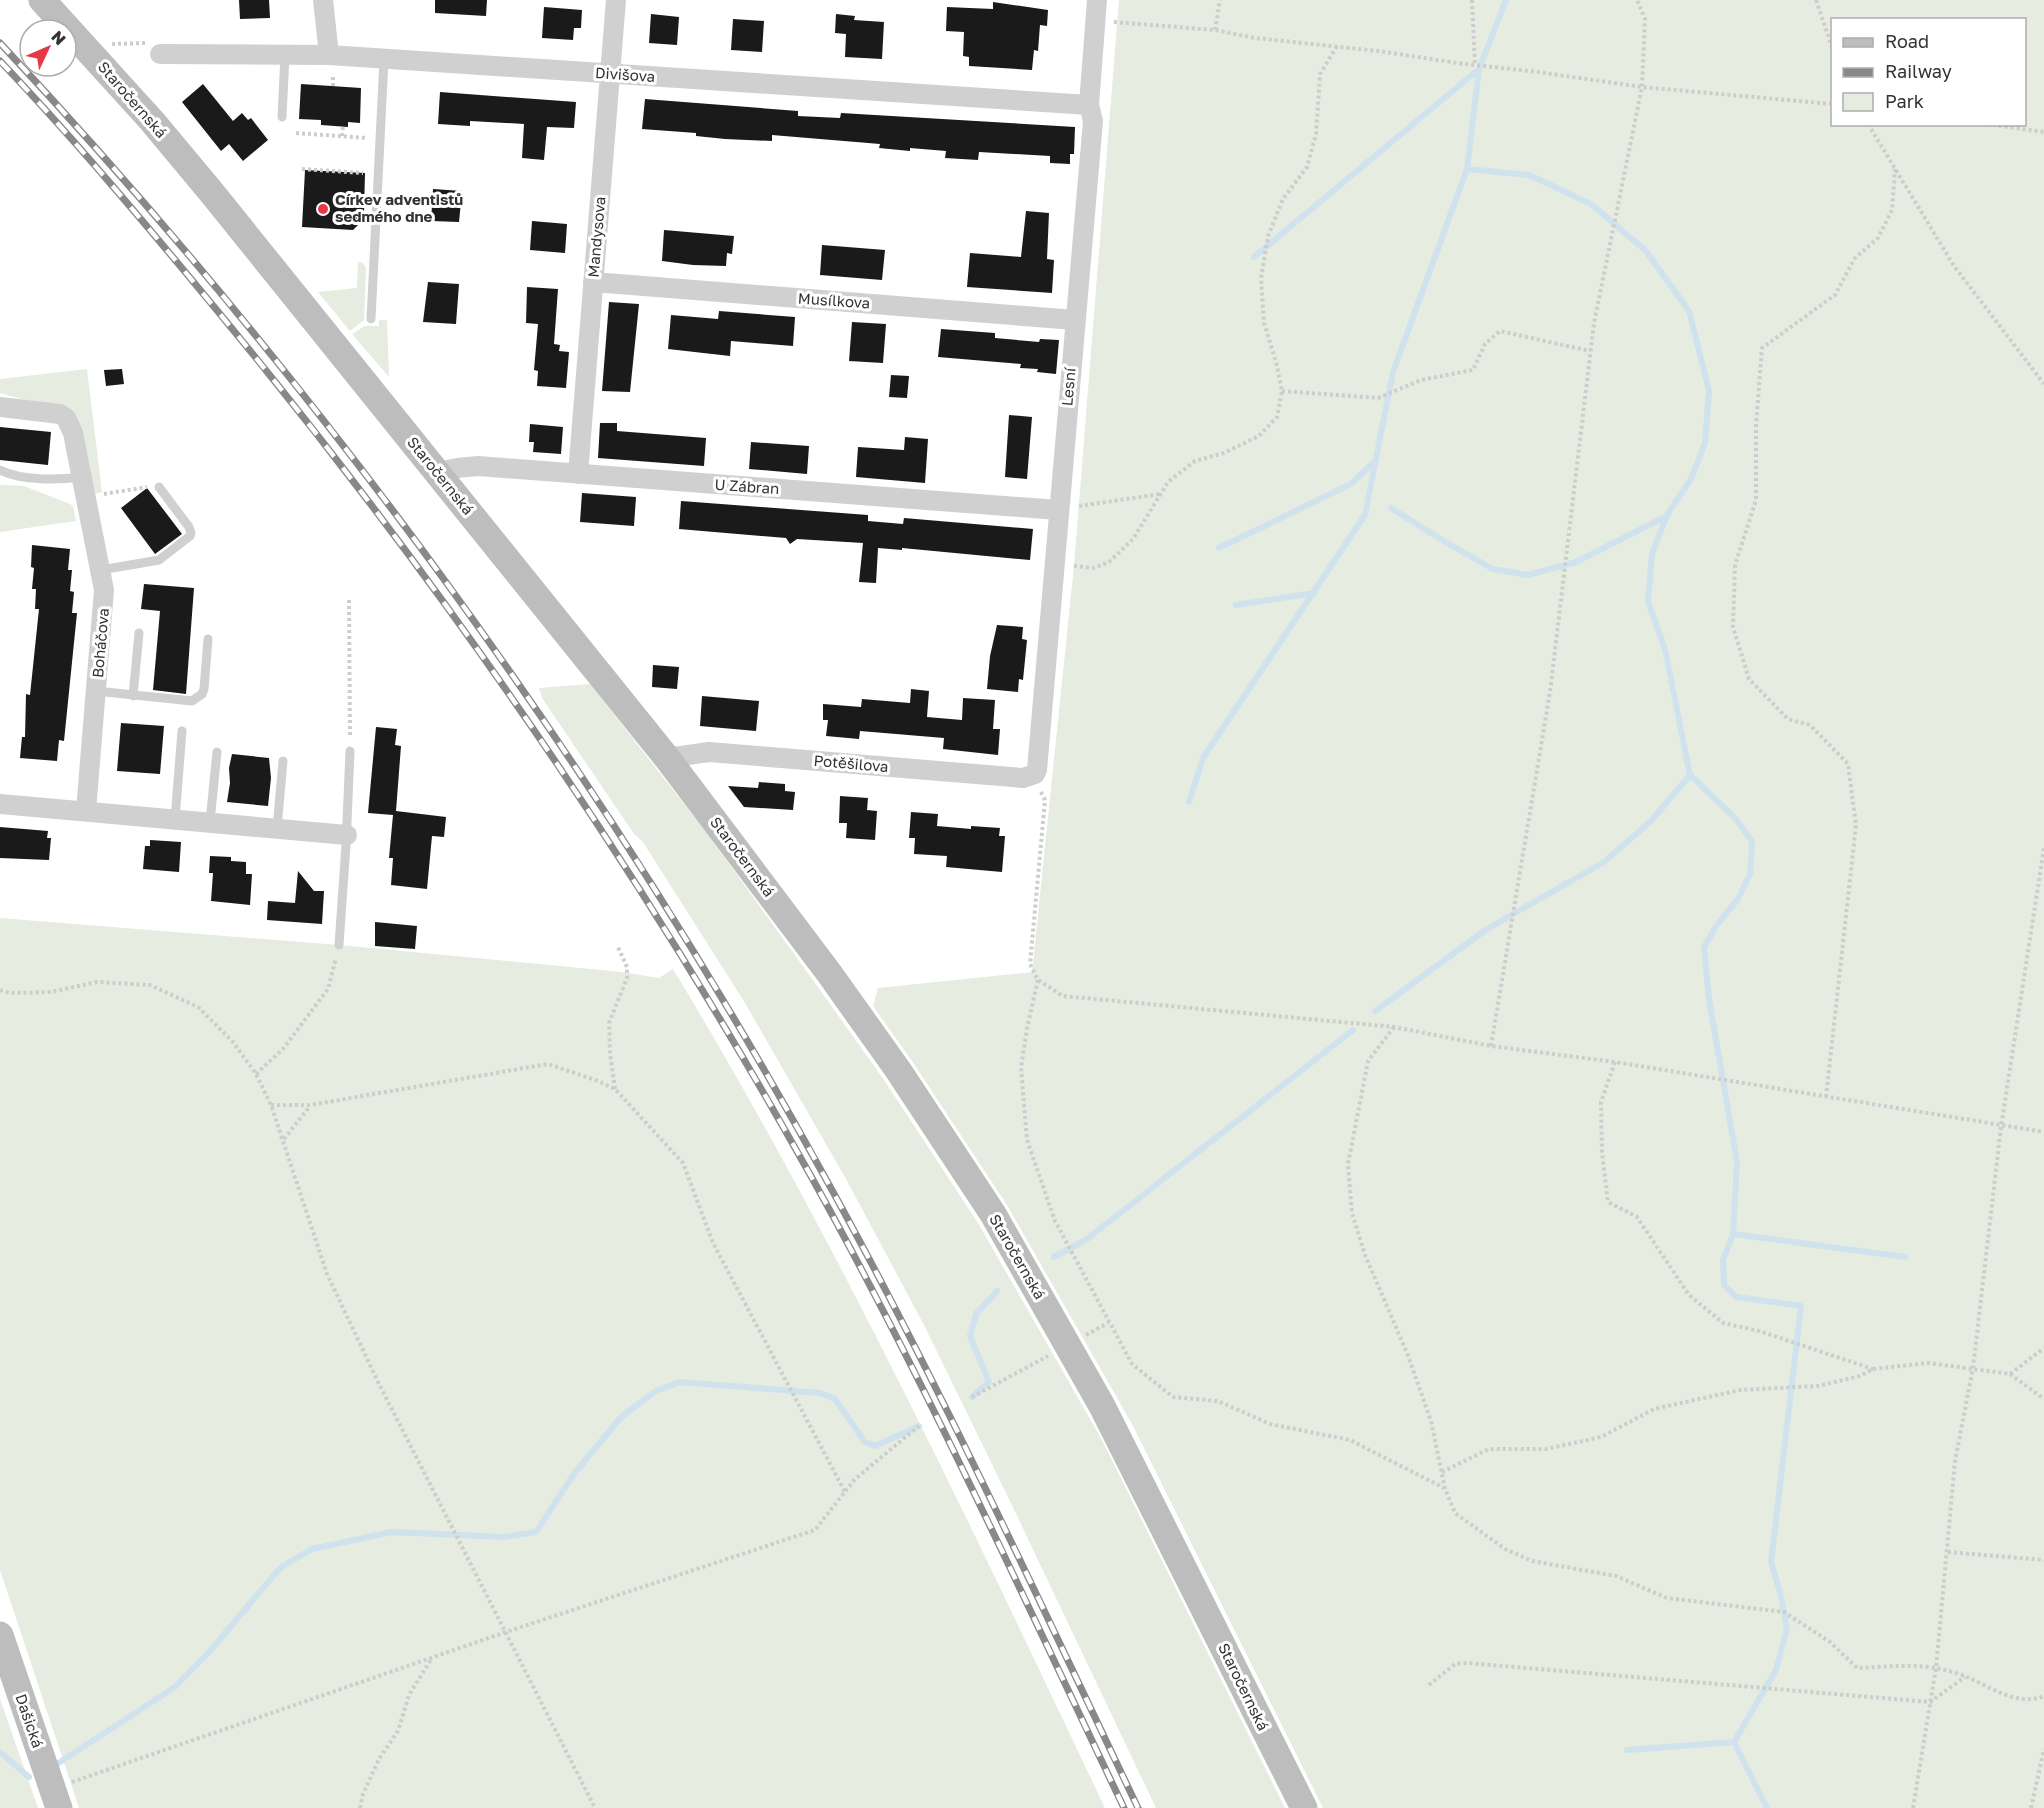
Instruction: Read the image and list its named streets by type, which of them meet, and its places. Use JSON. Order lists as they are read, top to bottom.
{
  "streets": {
    "main road": ["Staročernská", "Dašická"],
    "street": [
      "Divišova",
      "Mandysova",
      "Musílkova",
      "Lesní",
      "U Zábran",
      "Boháčova",
      "Potěšilova"
    ]
  },
  "crossings": [
    ["Divišova", "Mandysova"],
    ["Divišova", "Lesní"],
    ["Staročernská", "U Zábran"],
    ["Staročernská", "Potěšilova"],
    ["Mandysova", "Musílkova"],
    ["Mandysova", "U Zábran"],
    ["Musílkova", "Lesní"],
    ["Lesní", "U Zábran"],
    ["Lesní", "Potěšilova"]
  ],
  "places": ["Církev adventistů sedmého dne"],
  "legend": ["Road", "Railway", "Park"],
  "north": "top right"
}
